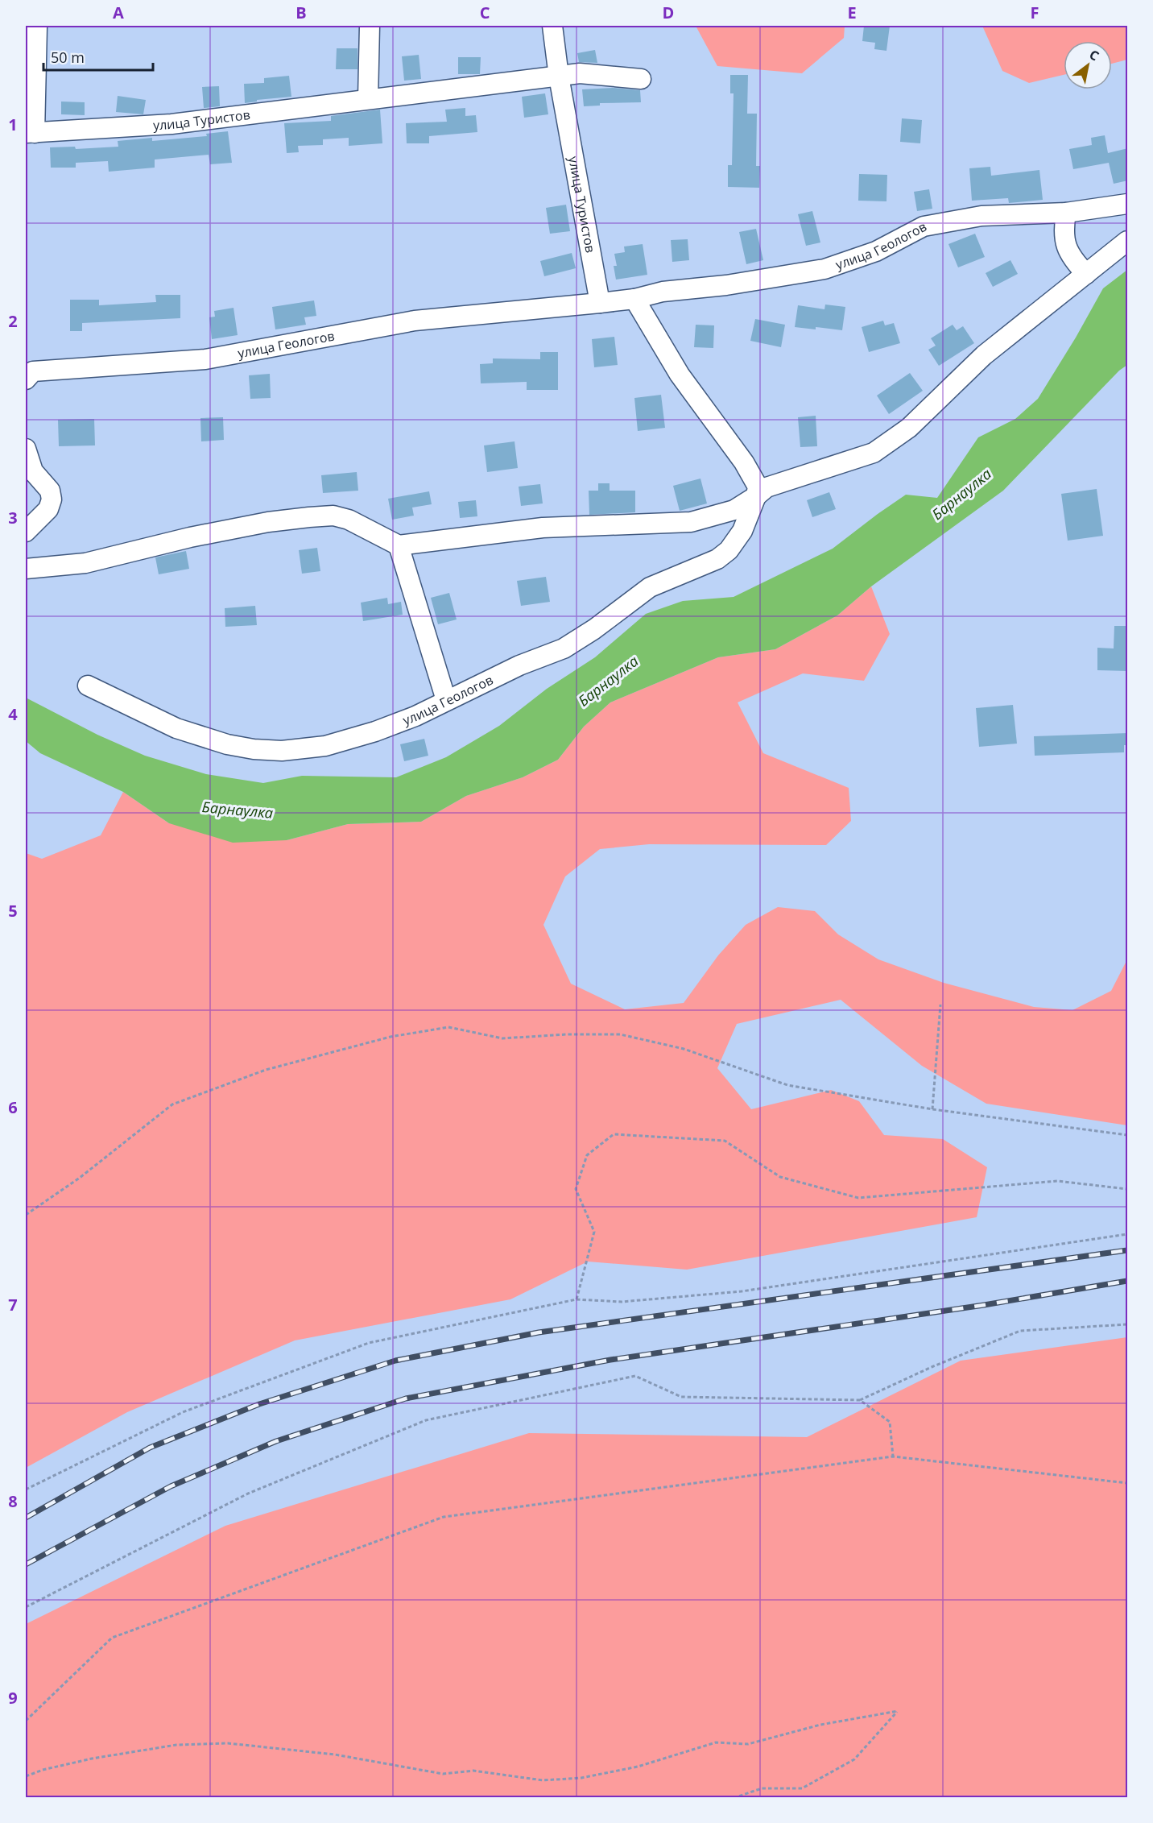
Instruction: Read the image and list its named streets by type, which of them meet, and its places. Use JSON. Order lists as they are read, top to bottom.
{
  "streets": {
    "street": ["улица Туристов", "улица Геологов"]
  },
  "crossings": [
    ["улица Туристов", "улица Геологов"]
  ],
  "water": ["Барнаулка"],
  "scale_bar": "50 m",
  "north": "top right",
  "grid": {
    "columns": [
      "A",
      "B",
      "C",
      "D",
      "E",
      "F"
    ],
    "rows": [
      "1",
      "2",
      "3",
      "4",
      "5",
      "6",
      "7",
      "8",
      "9"
    ]
  }
}
